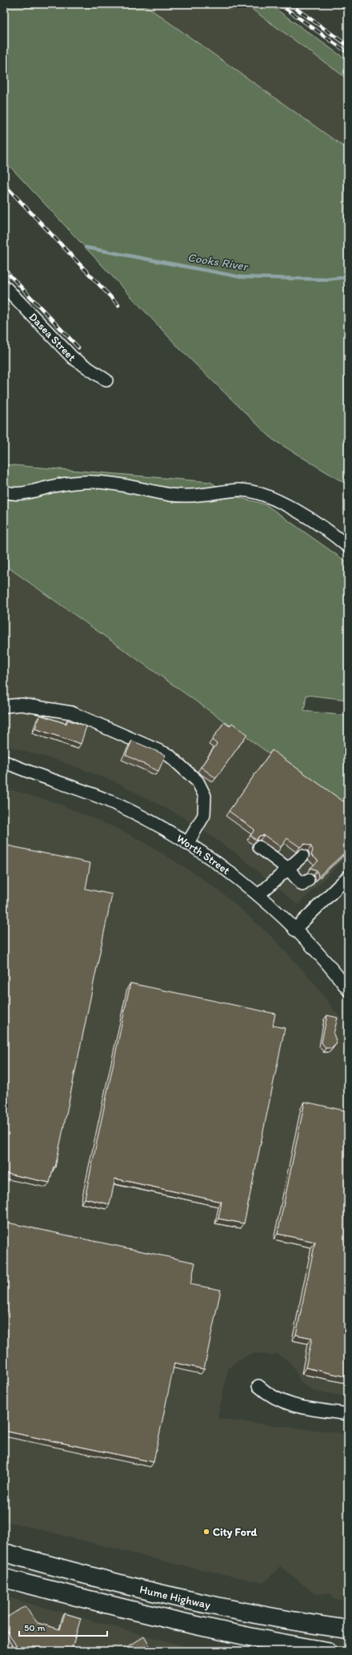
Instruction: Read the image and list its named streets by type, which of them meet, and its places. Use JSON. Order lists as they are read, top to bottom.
{
  "streets": {
    "highway": ["Hume Highway"],
    "street": ["Dasea Street", "Worth Street"]
  },
  "water": ["Cooks River"],
  "places": ["City Ford"],
  "scale_bar": "50 m"
}
